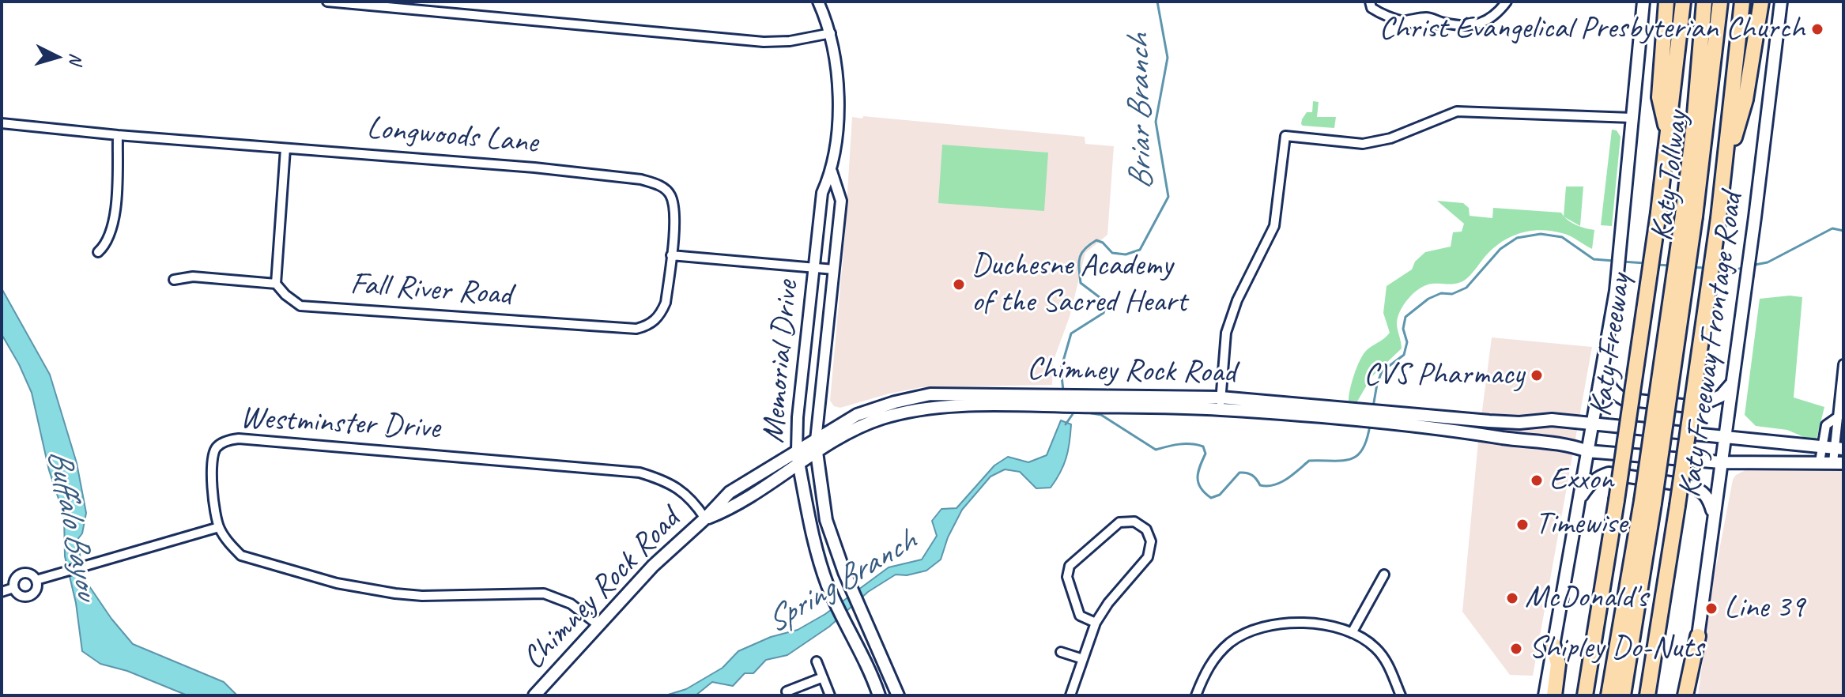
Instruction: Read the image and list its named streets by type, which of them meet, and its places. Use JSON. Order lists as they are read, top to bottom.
{
  "streets": {
    "highway": ["Katy Tollway", "Katy Freeway"],
    "main road": ["Katy Freeway Frontage Road", "Memorial Drive", "Chimney Rock Road"],
    "street": ["Longwoods Lane", "Fall River Road", "Westminster Drive"]
  },
  "crossings": [
    ["Longwoods Lane", "Fall River Road"],
    ["Katy Freeway Frontage Road", "Chimney Rock Road"],
    ["Memorial Drive", "Chimney Rock Road"],
    ["Chimney Rock Road", "Westminster Drive"]
  ],
  "water": ["Briar Branch", "Buffalo Bayou", "Spring Branch"],
  "places": [
    "Christ Evangelical Presbyterian Church",
    "Duchesne Academy of the Sacred Heart",
    "CVS Pharmacy",
    "Exxon",
    "Timewise",
    "McDonald's",
    "Line 39",
    "Shipley Do-Nuts"
  ],
  "north": "right"
}
